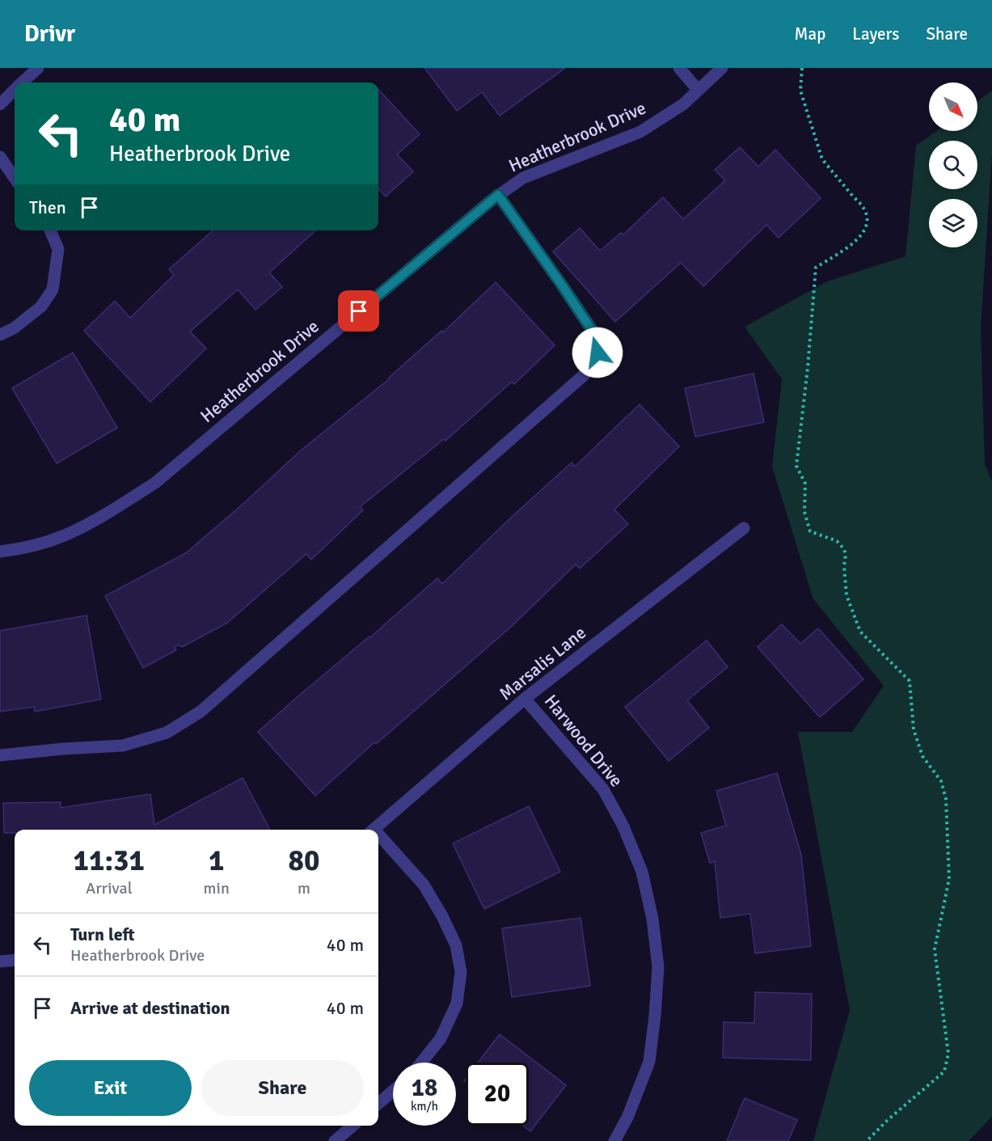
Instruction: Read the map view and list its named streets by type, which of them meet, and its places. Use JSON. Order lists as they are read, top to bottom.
{
  "streets": {
    "street": ["Heatherbrook Drive", "Marsalis Lane", "Harwood Drive"]
  },
  "crossings": [
    ["Marsalis Lane", "Harwood Drive"]
  ],
  "north": "bottom right",
  "page": {
    "header": "Drivr",
    "nav": ["Map", "Layers", "Share"],
    "turn": ["40 m", "Heatherbrook Drive"],
    "then": "Then",
    "eta": [
      "11:31",
      "Arrival",
      "1",
      "min",
      "80",
      "m"
    ],
    "list": [
      {
        "name": "Turn left",
        "note": "Heatherbrook Drive",
        "value": "40 m"
      },
      {
        "name": "Arrive at destination",
        "value": "40 m"
      }
    ],
    "buttons": ["Exit", "Share"],
    "speed": "18 km/h",
    "limit": "20"
  }
}
